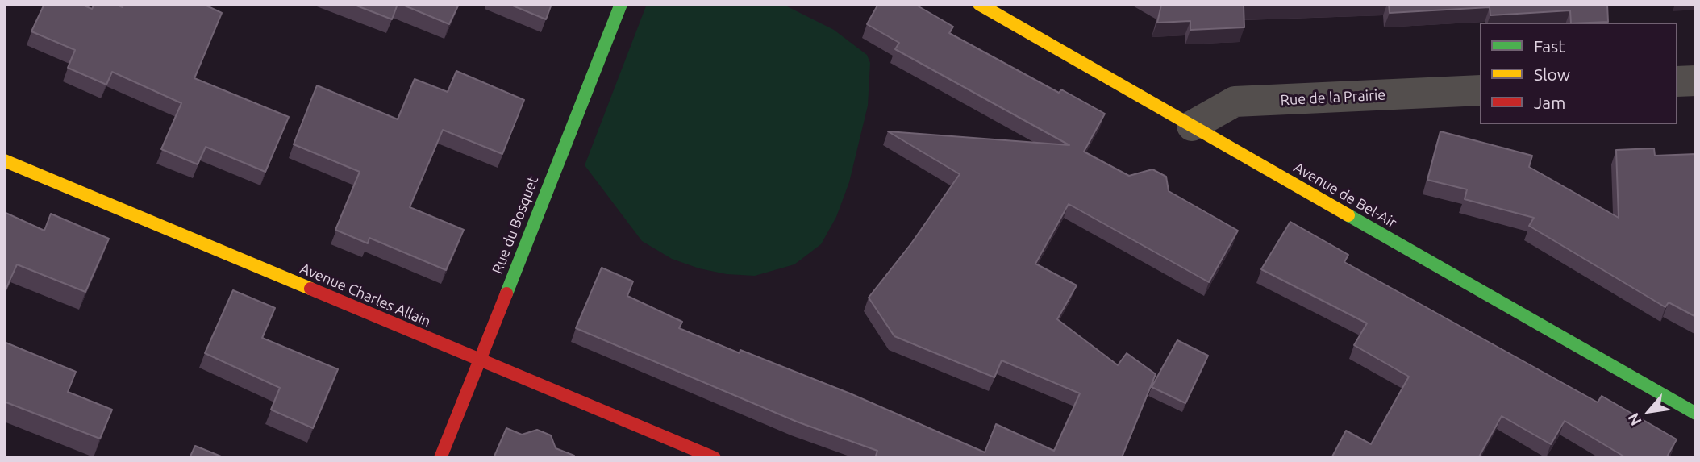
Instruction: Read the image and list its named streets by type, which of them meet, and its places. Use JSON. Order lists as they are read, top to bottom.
{
  "streets": {
    "street": [
      "Rue de la Prairie",
      "Avenue de Bel-Air",
      "Rue du Bosquet",
      "Avenue Charles Allain"
    ]
  },
  "crossings": [
    ["Rue de la Prairie", "Avenue de Bel-Air"],
    ["Rue du Bosquet", "Avenue Charles Allain"]
  ],
  "legend": ["Fast", "Slow", "Jam"],
  "north": "bottom left"
}
